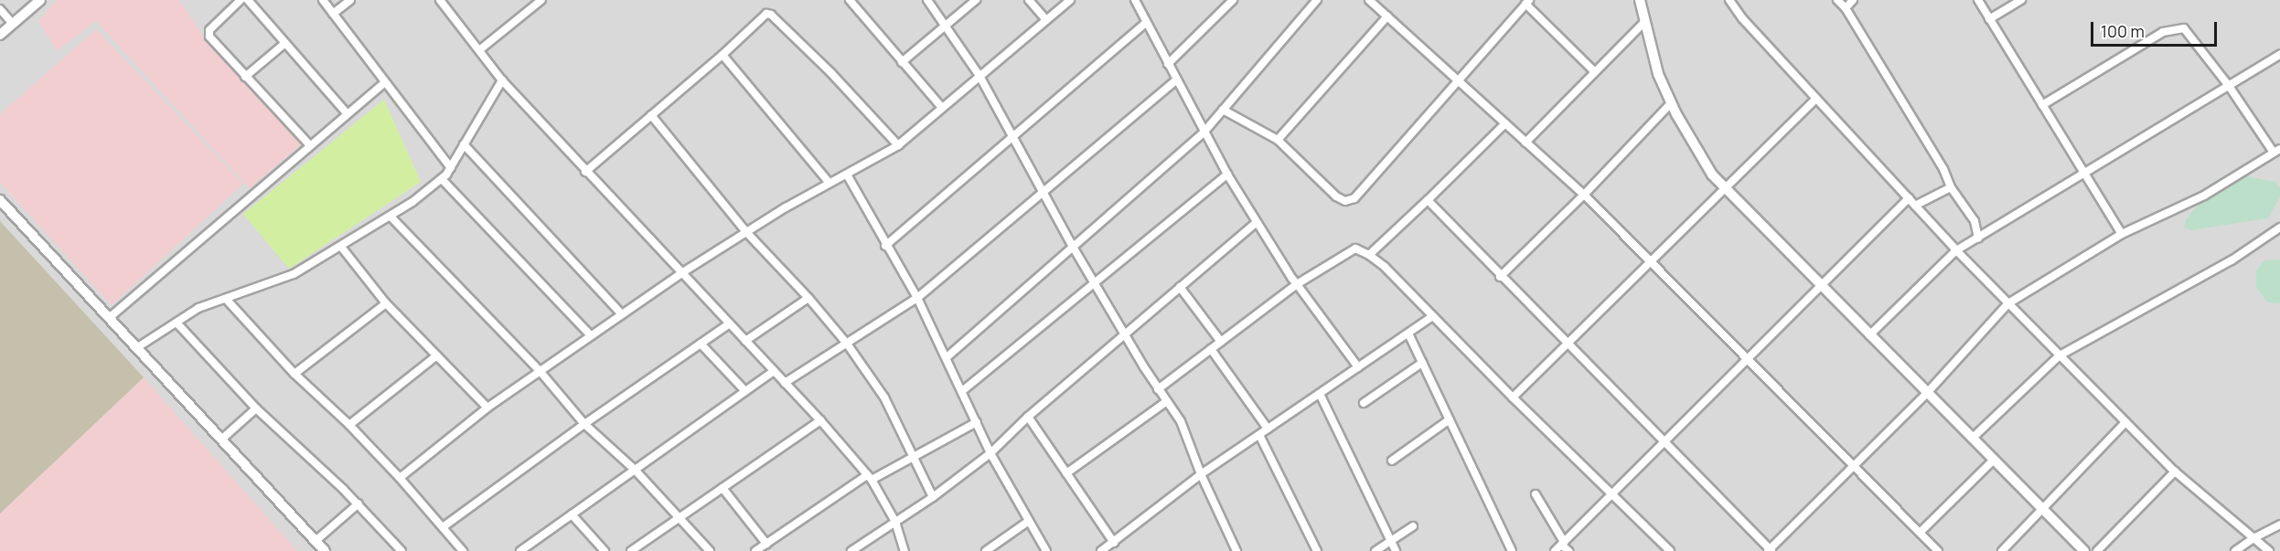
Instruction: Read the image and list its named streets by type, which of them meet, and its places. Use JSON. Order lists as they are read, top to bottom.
{
  "scale_bar": "100 m"
}
